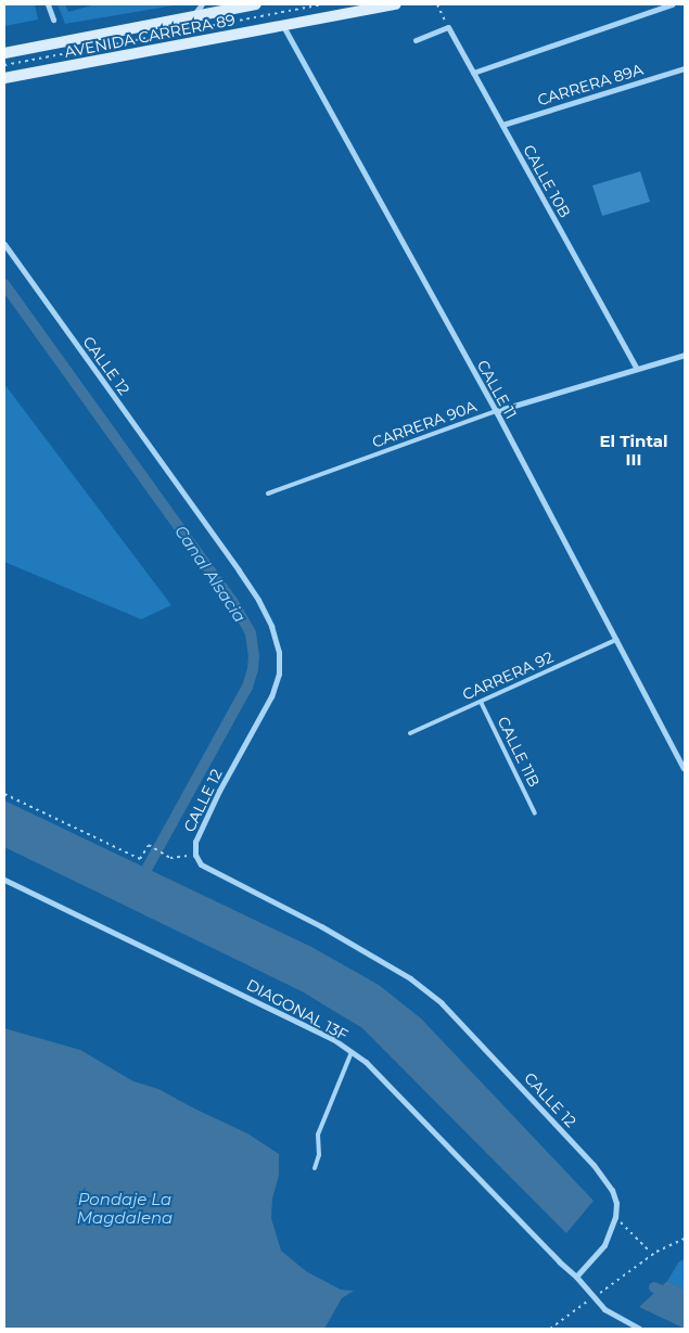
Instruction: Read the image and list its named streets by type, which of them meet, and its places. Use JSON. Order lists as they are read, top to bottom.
{
  "streets": {
    "main road": ["AVENIDA CARRERA 89"],
    "street": [
      "CARRERA 89A",
      "CALLE 10B",
      "CALLE 12",
      "CALLE 11",
      "CARRERA 90A",
      "DIAGONAL 13F"
    ],
    "lane": ["CARRERA 92", "CALLE 11B"]
  },
  "crossings": [
    ["AVENIDA CARRERA 89", "CALLE 11"],
    ["CARRERA 89A", "CALLE 10B"],
    ["CALLE 10B", "CARRERA 90A"],
    ["CALLE 12", "DIAGONAL 13F"],
    ["CALLE 11", "CARRERA 90A"],
    ["CALLE 11", "CARRERA 92"],
    ["CARRERA 92", "CALLE 11B"]
  ],
  "districts": ["El Tintal III"],
  "water": ["Canal Alsacia", "Pondaje La Magdalena"]
}
